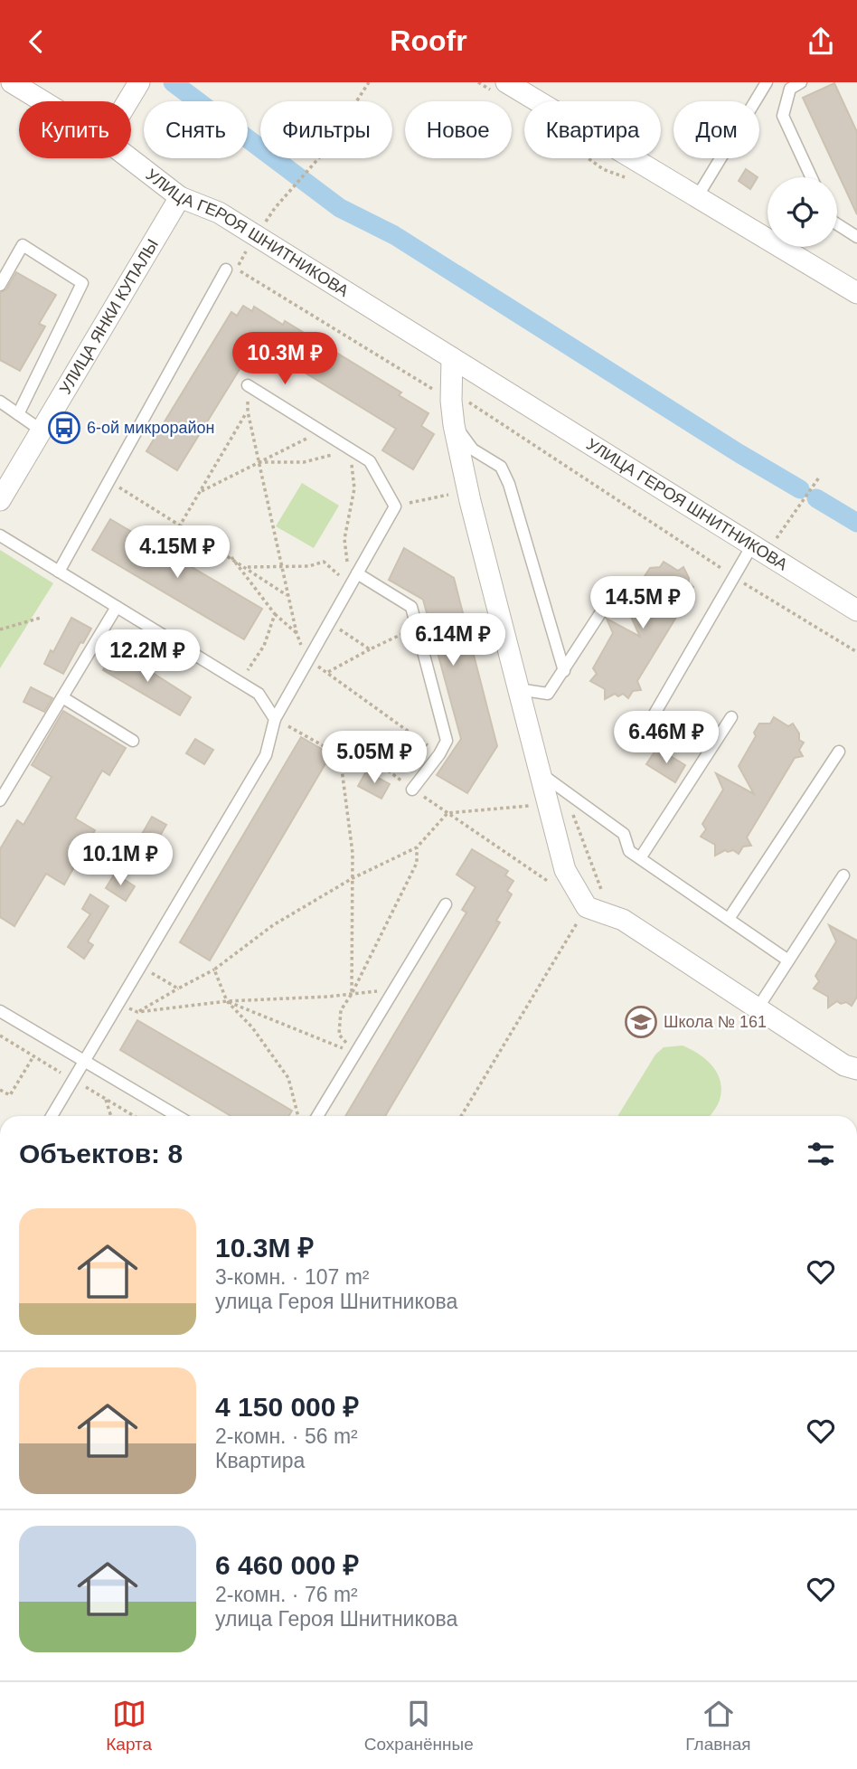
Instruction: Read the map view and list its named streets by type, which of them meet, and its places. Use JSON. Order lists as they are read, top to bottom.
{
  "streets": {
    "street": ["УЛИЦА ГЕРОЯ ШНИТНИКОВА", "УЛИЦА ЯНКИ КУПАЛЫ"]
  },
  "crossings": [
    ["УЛИЦА ГЕРОЯ ШНИТНИКОВА", "УЛИЦА ЯНКИ КУПАЛЫ"]
  ],
  "places": {
    "bus stop": ["6-ой микрорайон"],
    "school or university": ["Школа № 161"]
  },
  "page": {
    "header": "Roofr",
    "chip": [
      "Купить",
      "Снять",
      "Фильтры",
      "Новое",
      "Квартира",
      "Дом"
    ],
    "price": [
      "10.3M ₽",
      "4.15M ₽",
      "14.5M ₽",
      "6.14M ₽",
      "12.2M ₽",
      "6.46M ₽",
      "5.05M ₽",
      "10.1M ₽"
    ],
    "heading": "Объектов: 8",
    "list": [
      {
        "name": "10.3M ₽",
        "note": "3-комн. · 107 m² · улица Героя Шнитникова"
      },
      {
        "name": "4 150 000 ₽",
        "note": "2-комн. · 56 m² · Квартира"
      },
      {
        "name": "6 460 000 ₽",
        "note": "2-комн. · 76 m² · улица Героя Шнитникова"
      }
    ],
    "tabs": ["Карта", "Сохранённые", "Главная"]
  }
}
